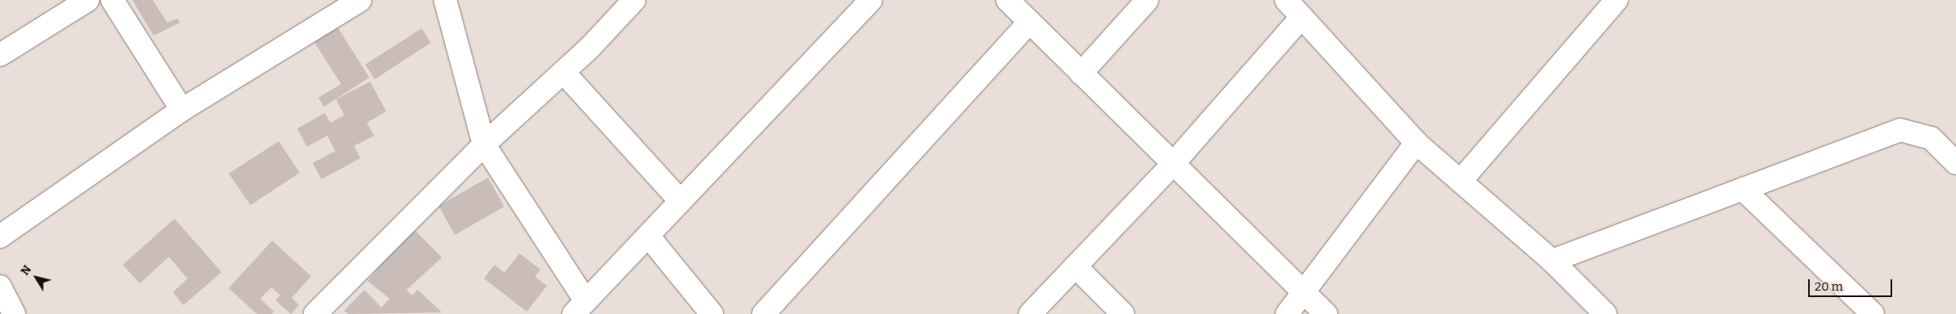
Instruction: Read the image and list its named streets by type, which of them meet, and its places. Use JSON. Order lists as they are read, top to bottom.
{
  "scale_bar": "20 m",
  "north": "top left"
}
